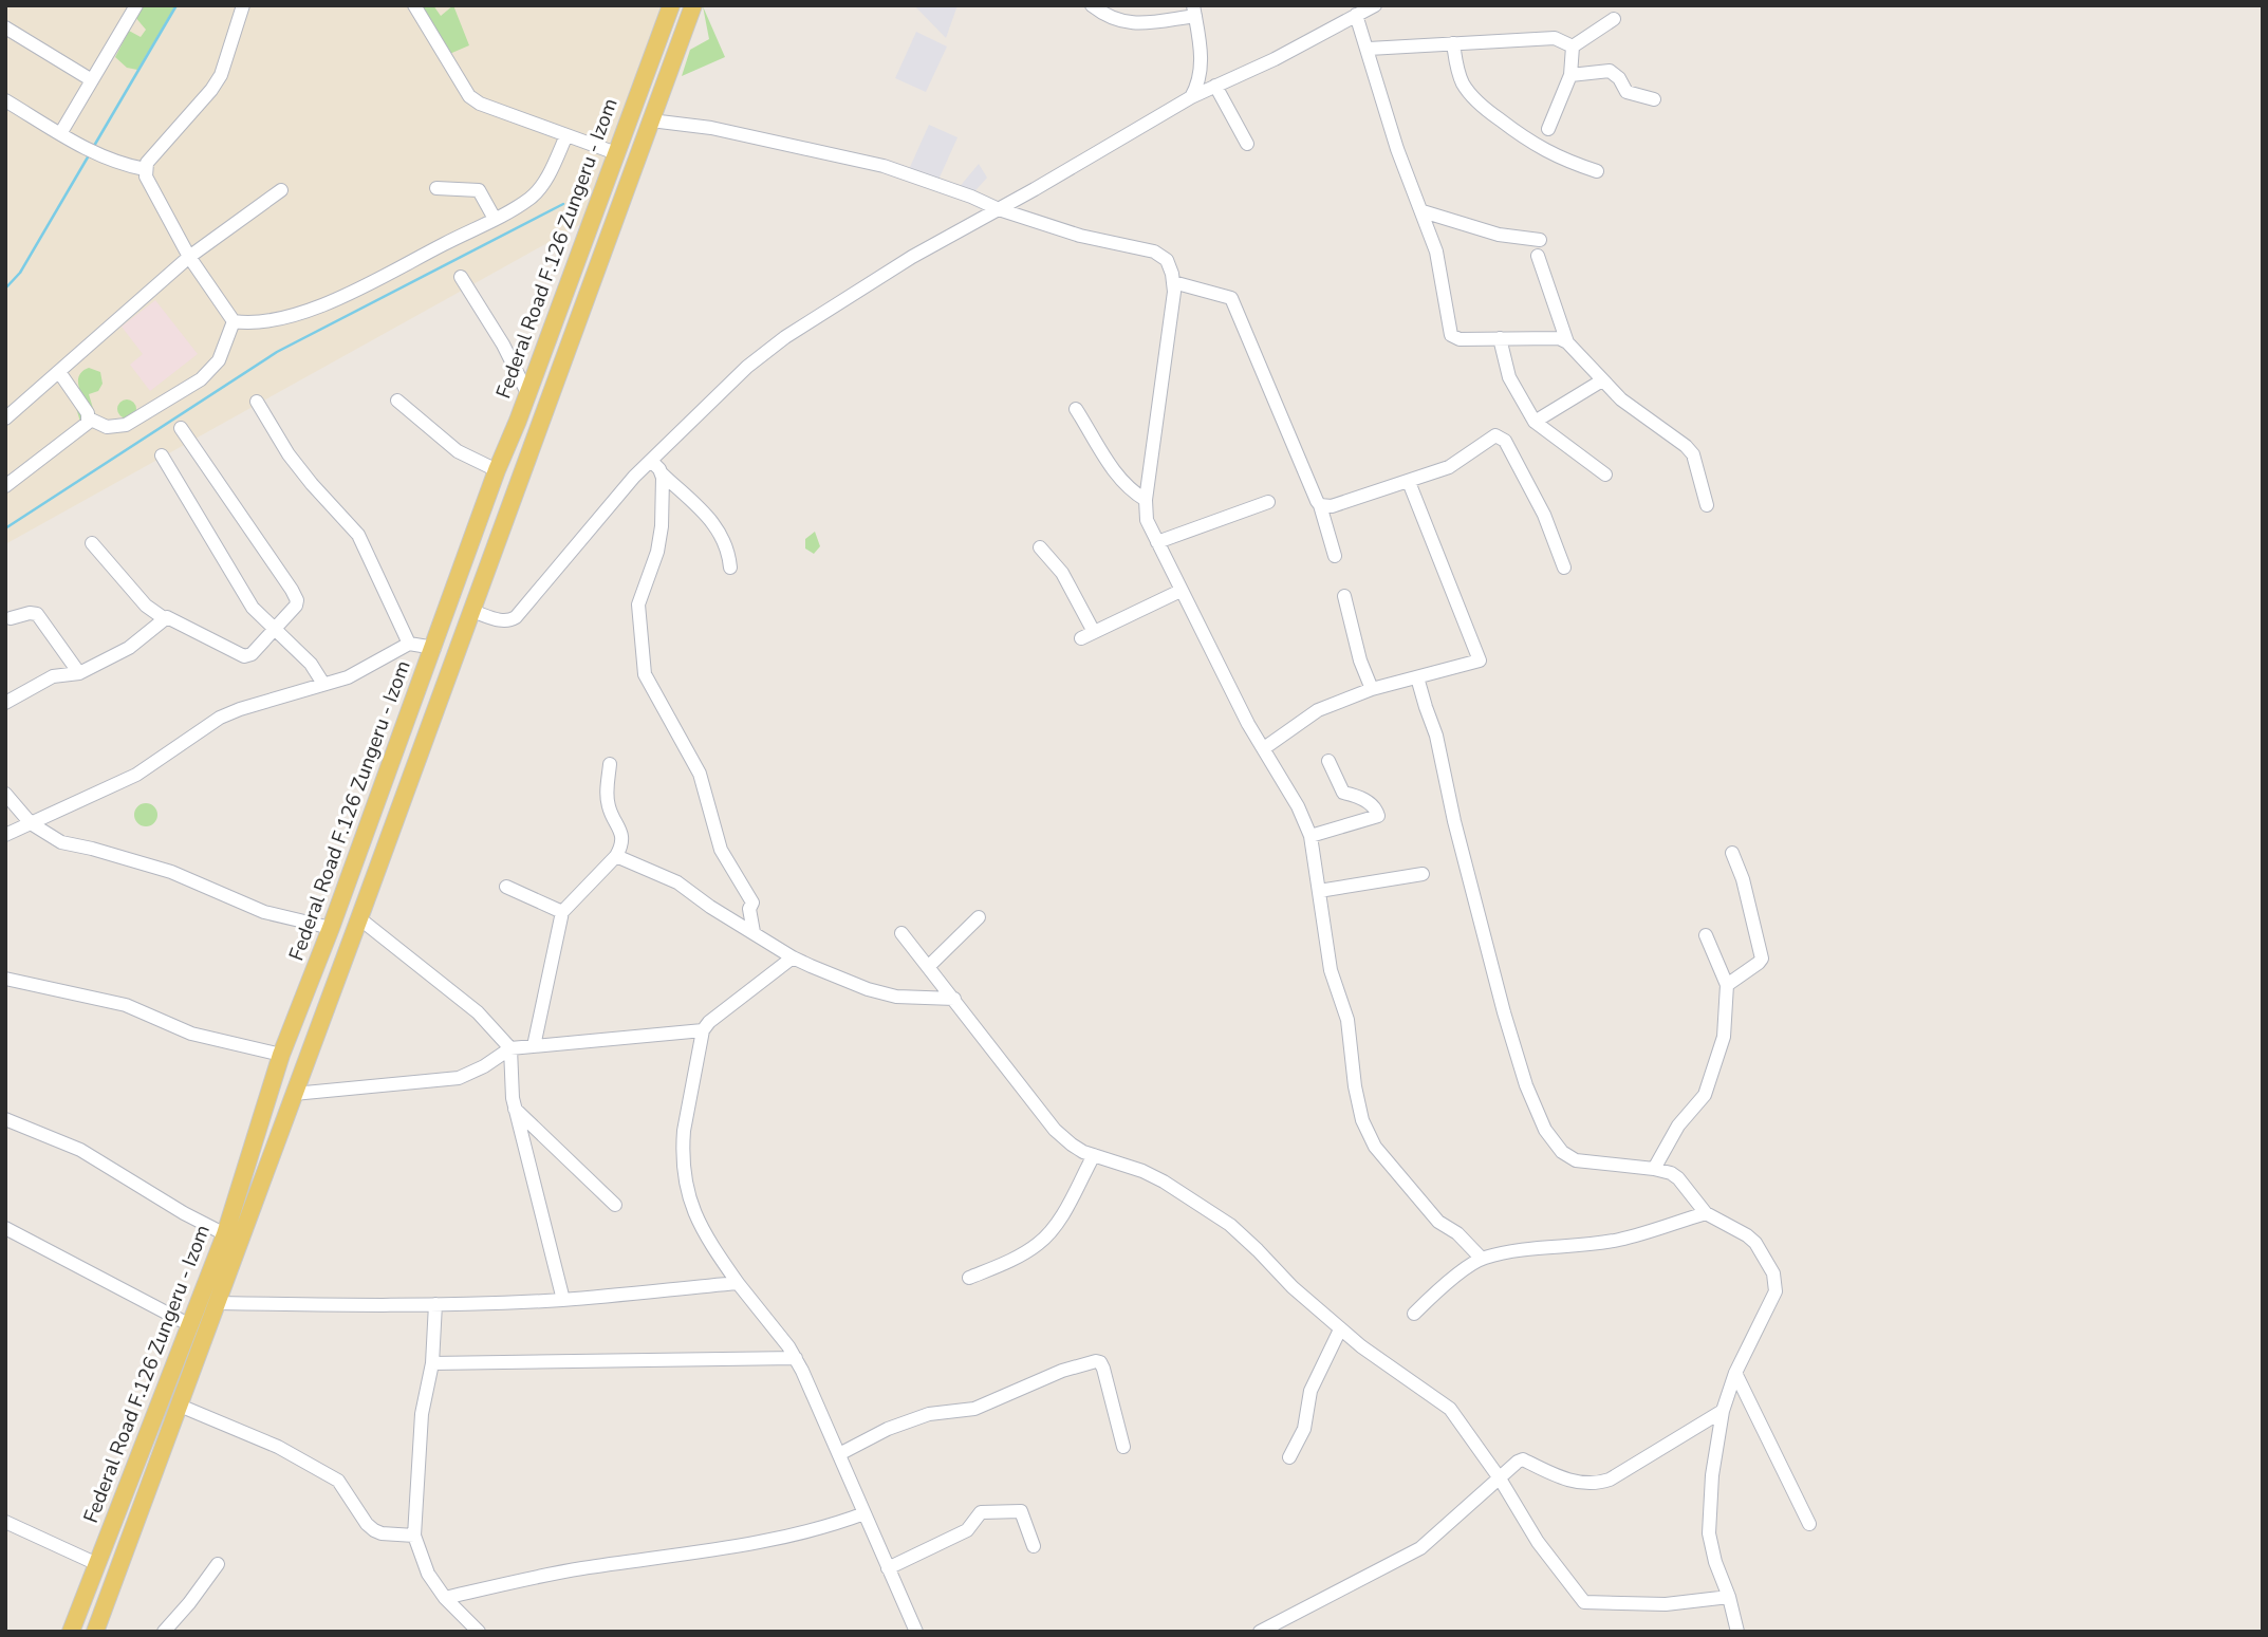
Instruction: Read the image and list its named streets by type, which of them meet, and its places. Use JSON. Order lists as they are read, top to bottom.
{
  "streets": {
    "main road": ["Federal Road F.126 Zungeru - Izom"]
  }
}
